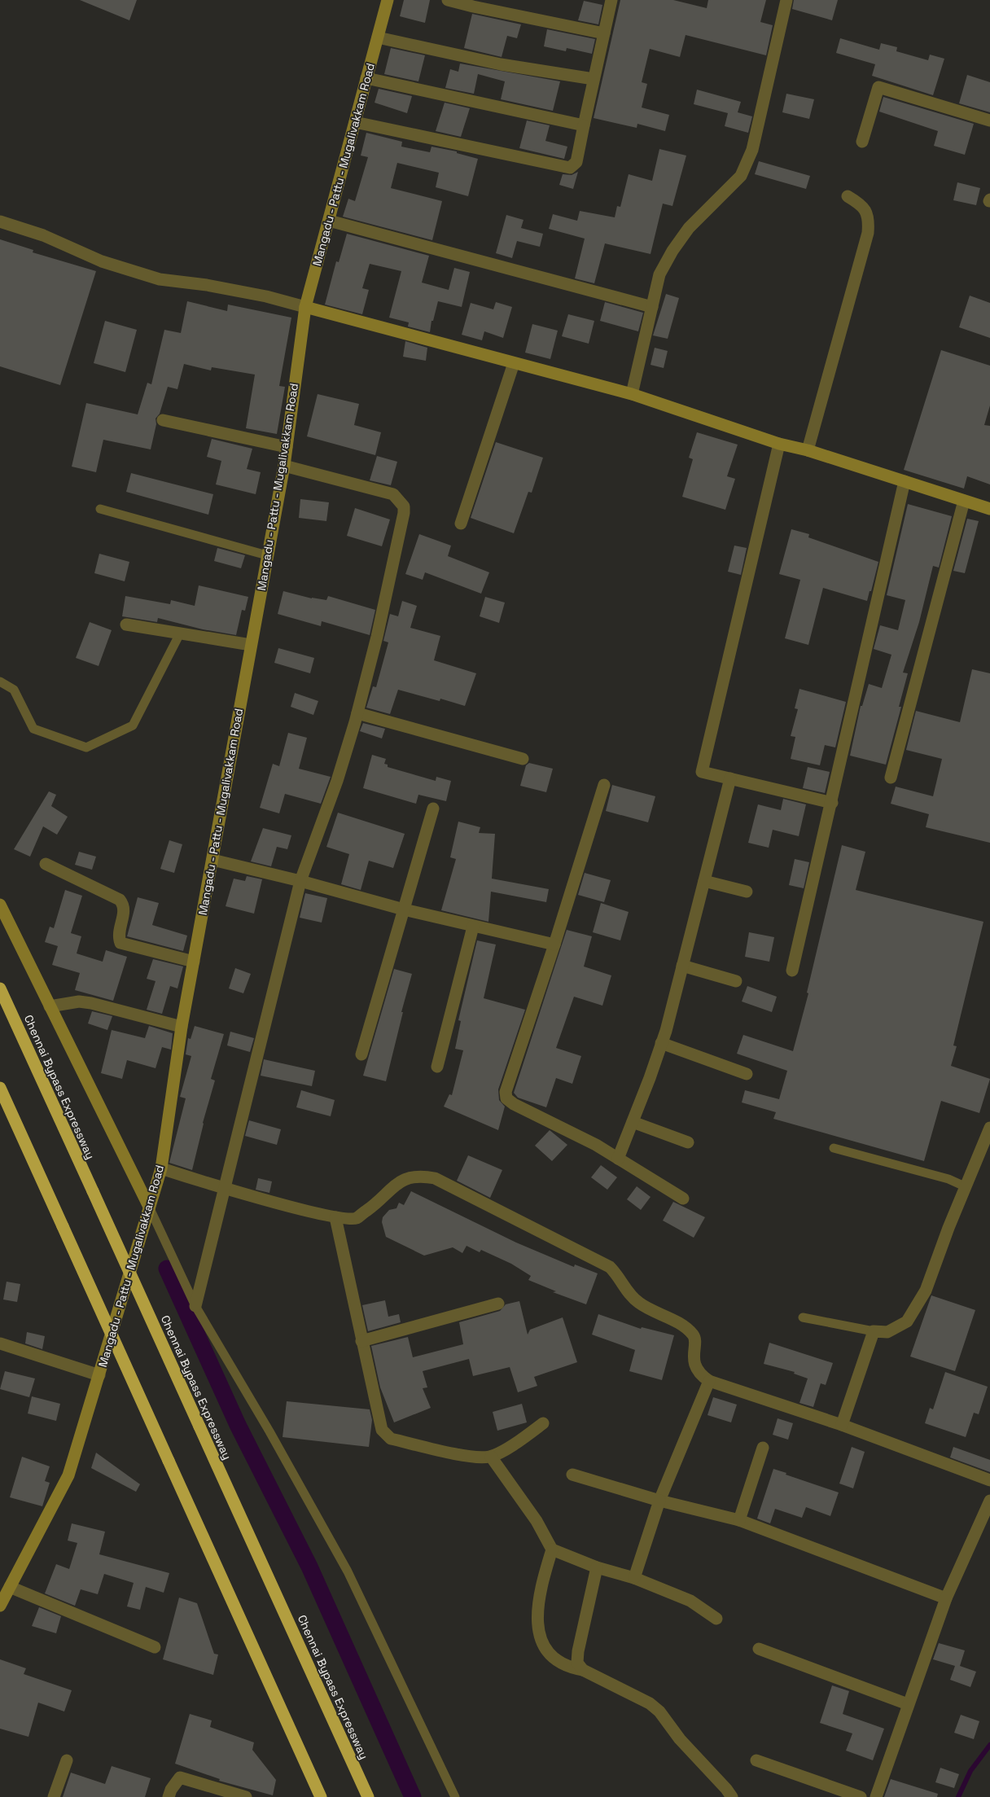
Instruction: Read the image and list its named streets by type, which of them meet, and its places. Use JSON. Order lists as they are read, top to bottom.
{
  "streets": {
    "highway": ["Chennai Bypass Expressway"],
    "street": ["Mangadu - Pattu - Mugalivakkam Road"]
  }
}
